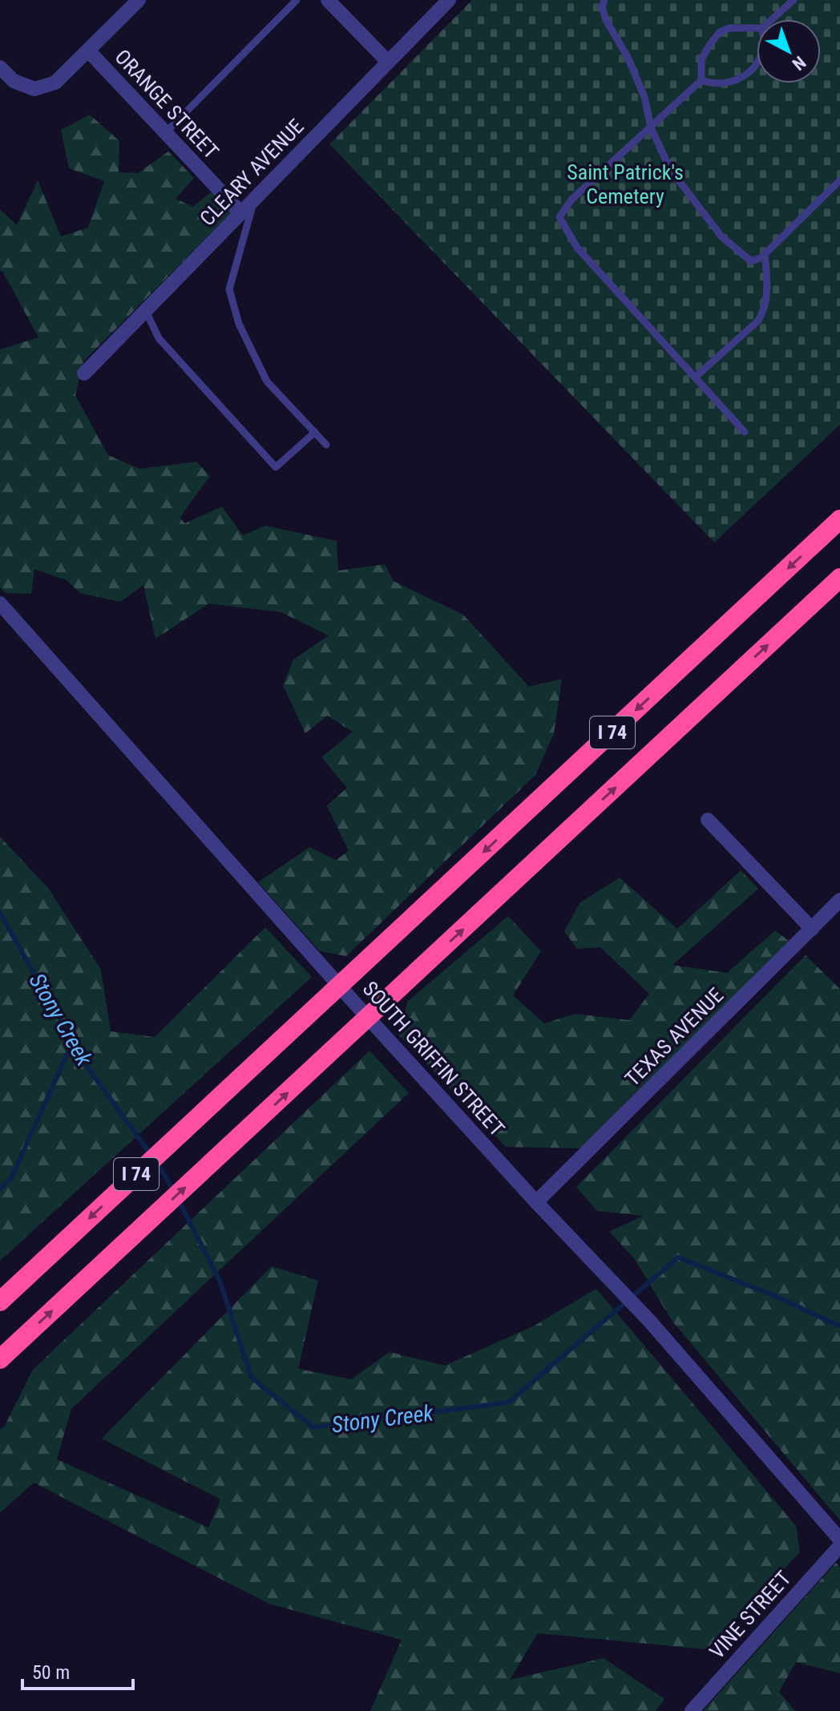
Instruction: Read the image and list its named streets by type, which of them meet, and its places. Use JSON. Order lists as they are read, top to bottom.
{
  "streets": {
    "highway": ["I 74"],
    "street": [
      "ORANGE STREET",
      "CLEARY AVENUE",
      "TEXAS AVENUE",
      "SOUTH GRIFFIN STREET",
      "VINE STREET"
    ]
  },
  "crossings": [
    ["ORANGE STREET", "CLEARY AVENUE"],
    ["TEXAS AVENUE", "SOUTH GRIFFIN STREET"]
  ],
  "water": ["Stony Creek"],
  "parks": ["Saint Patrick's Cemetery"],
  "scale_bar": "50 m",
  "north": "bottom right"
}
